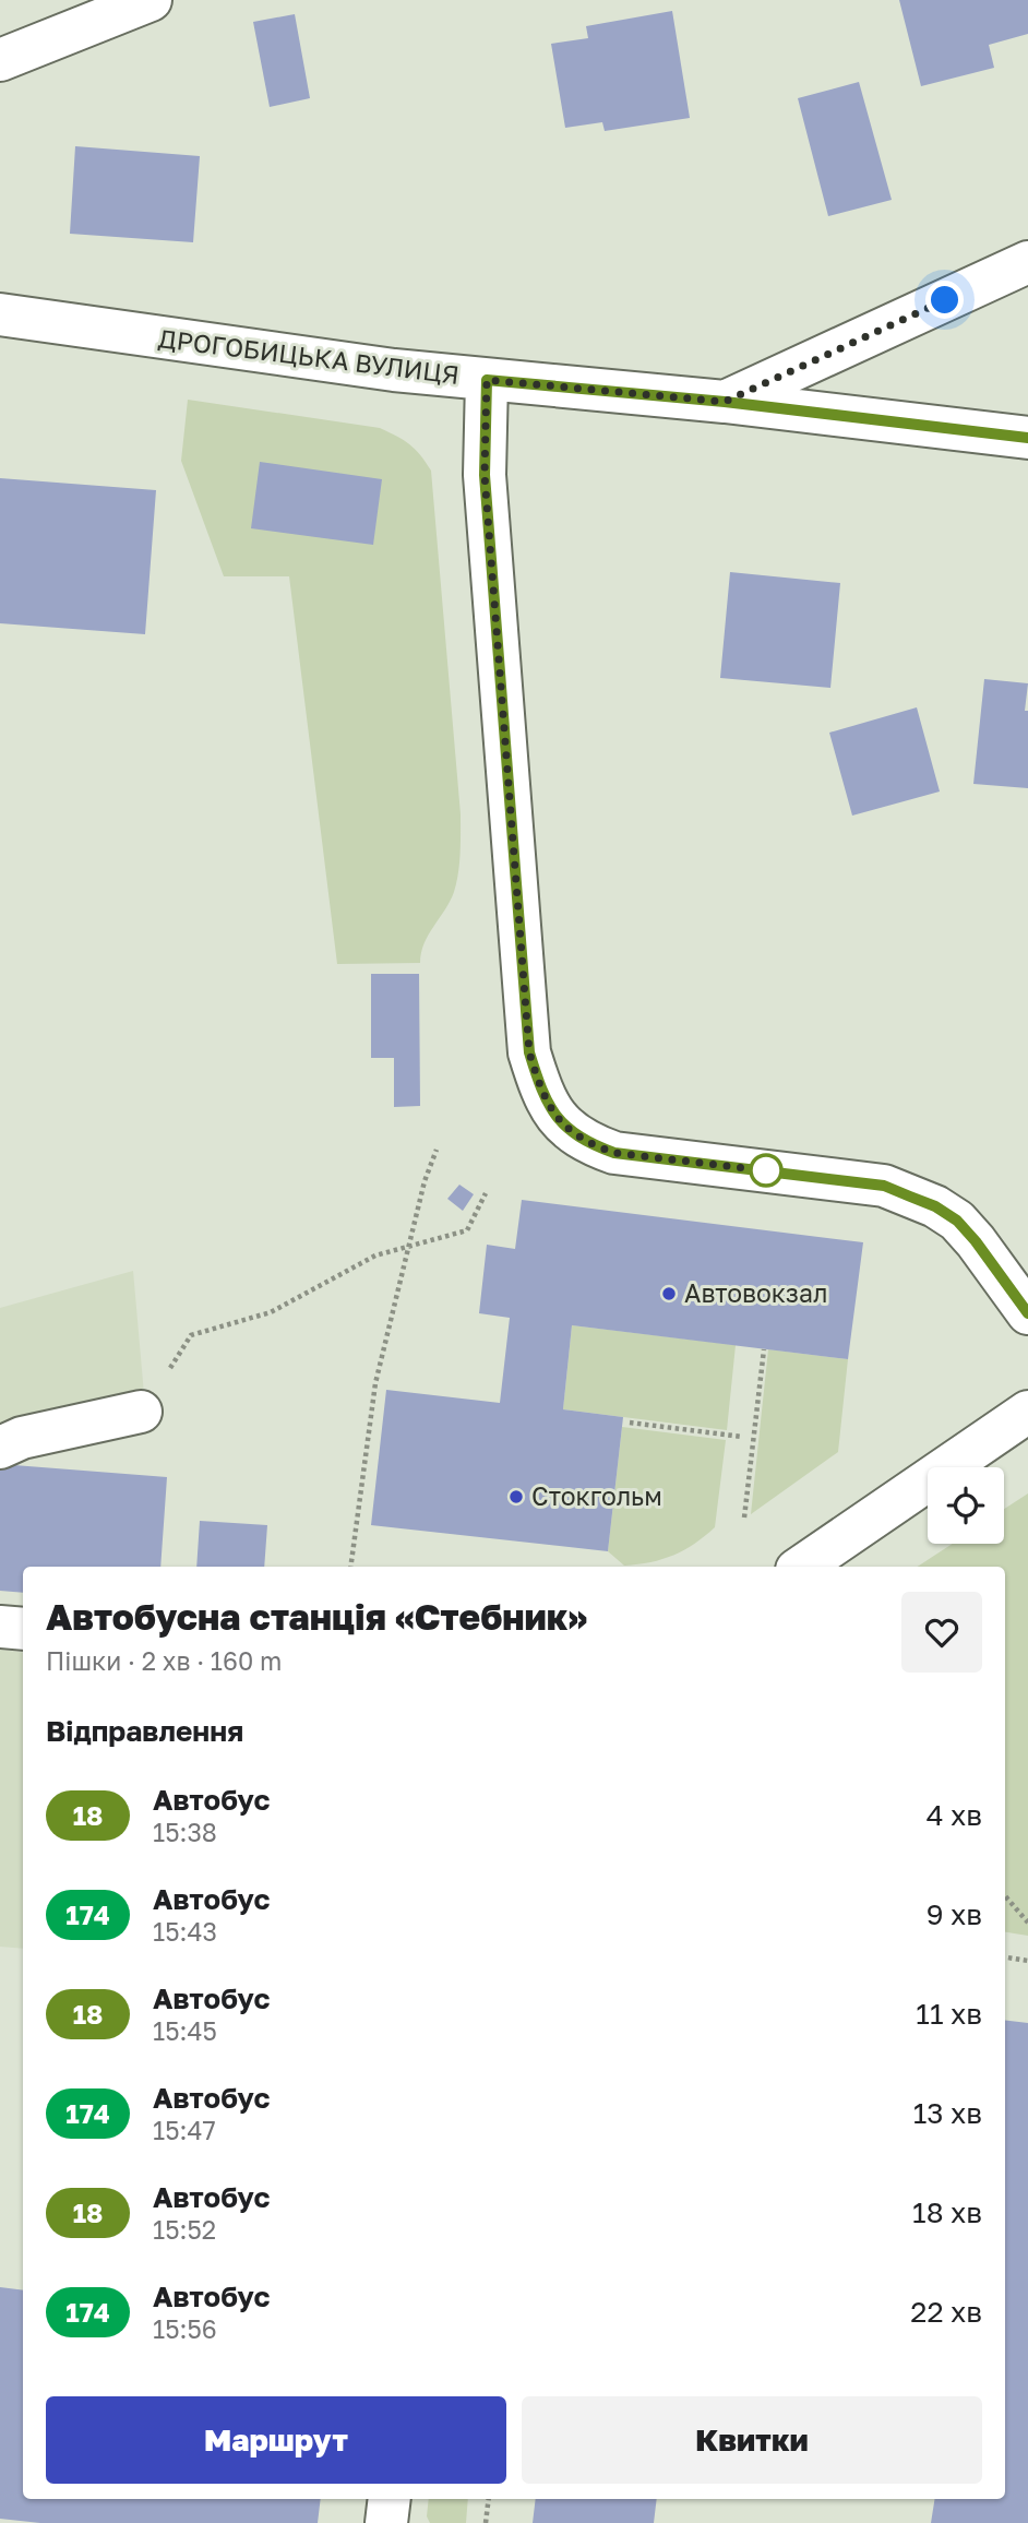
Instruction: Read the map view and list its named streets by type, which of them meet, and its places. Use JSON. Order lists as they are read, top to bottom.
{
  "streets": {
    "street": ["ДРОГОБИЦЬКА ВУЛИЦЯ"]
  },
  "places": ["Автовокзал", "Стокгольм"],
  "lines": ["bus line 18"],
  "page": {
    "heading": [
      ["Автобусна станція «Стебник»", "Пішки · 2 хв · 160 m"],
      "Відправлення"
    ],
    "list": [
      {
        "mark": "18",
        "name": "Автобус",
        "note": "15:38",
        "value": "4 хв"
      },
      {
        "mark": "174",
        "name": "Автобус",
        "note": "15:43",
        "value": "9 хв"
      },
      {
        "mark": "18",
        "name": "Автобус",
        "note": "15:45",
        "value": "11 хв"
      },
      {
        "mark": "174",
        "name": "Автобус",
        "note": "15:47",
        "value": "13 хв"
      },
      {
        "mark": "18",
        "name": "Автобус",
        "note": "15:52",
        "value": "18 хв"
      },
      {
        "mark": "174",
        "name": "Автобус",
        "note": "15:56",
        "value": "22 хв"
      }
    ],
    "buttons": ["Маршрут", "Квитки"]
  }
}
